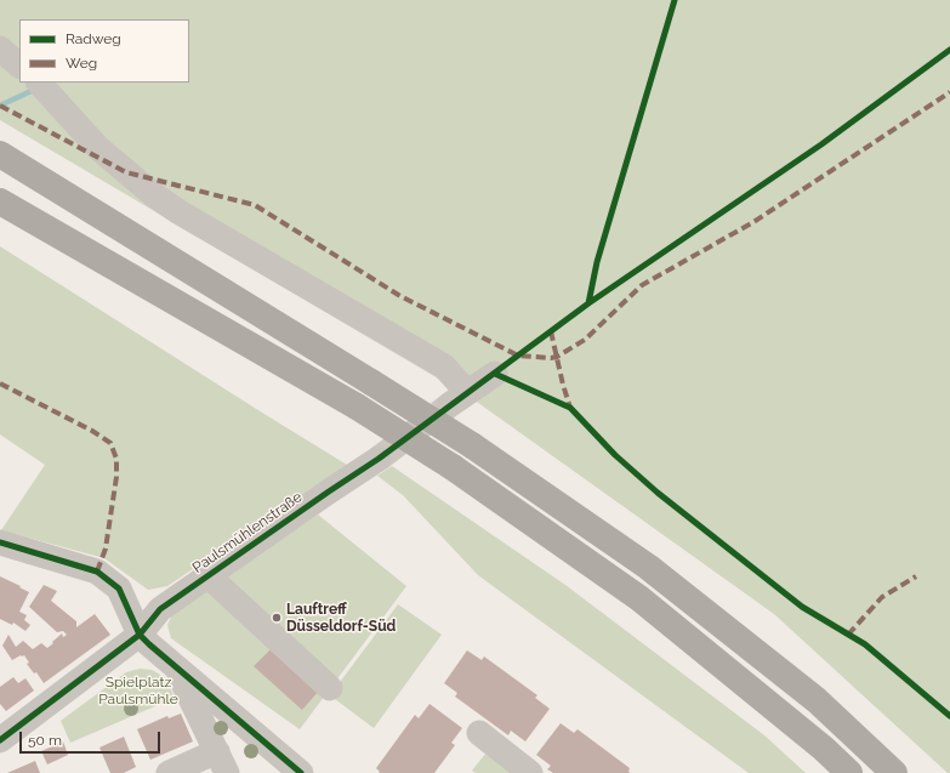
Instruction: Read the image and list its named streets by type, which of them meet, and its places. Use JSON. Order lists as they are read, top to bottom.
{
  "streets": {
    "street": ["Paulsmühlenstraße"]
  },
  "parks": ["Spielplatz Paulsmühle"],
  "places": ["Lauftreff Düsseldorf-Süd"],
  "legend": ["Radweg", "Weg"],
  "scale_bar": "50 m"
}
